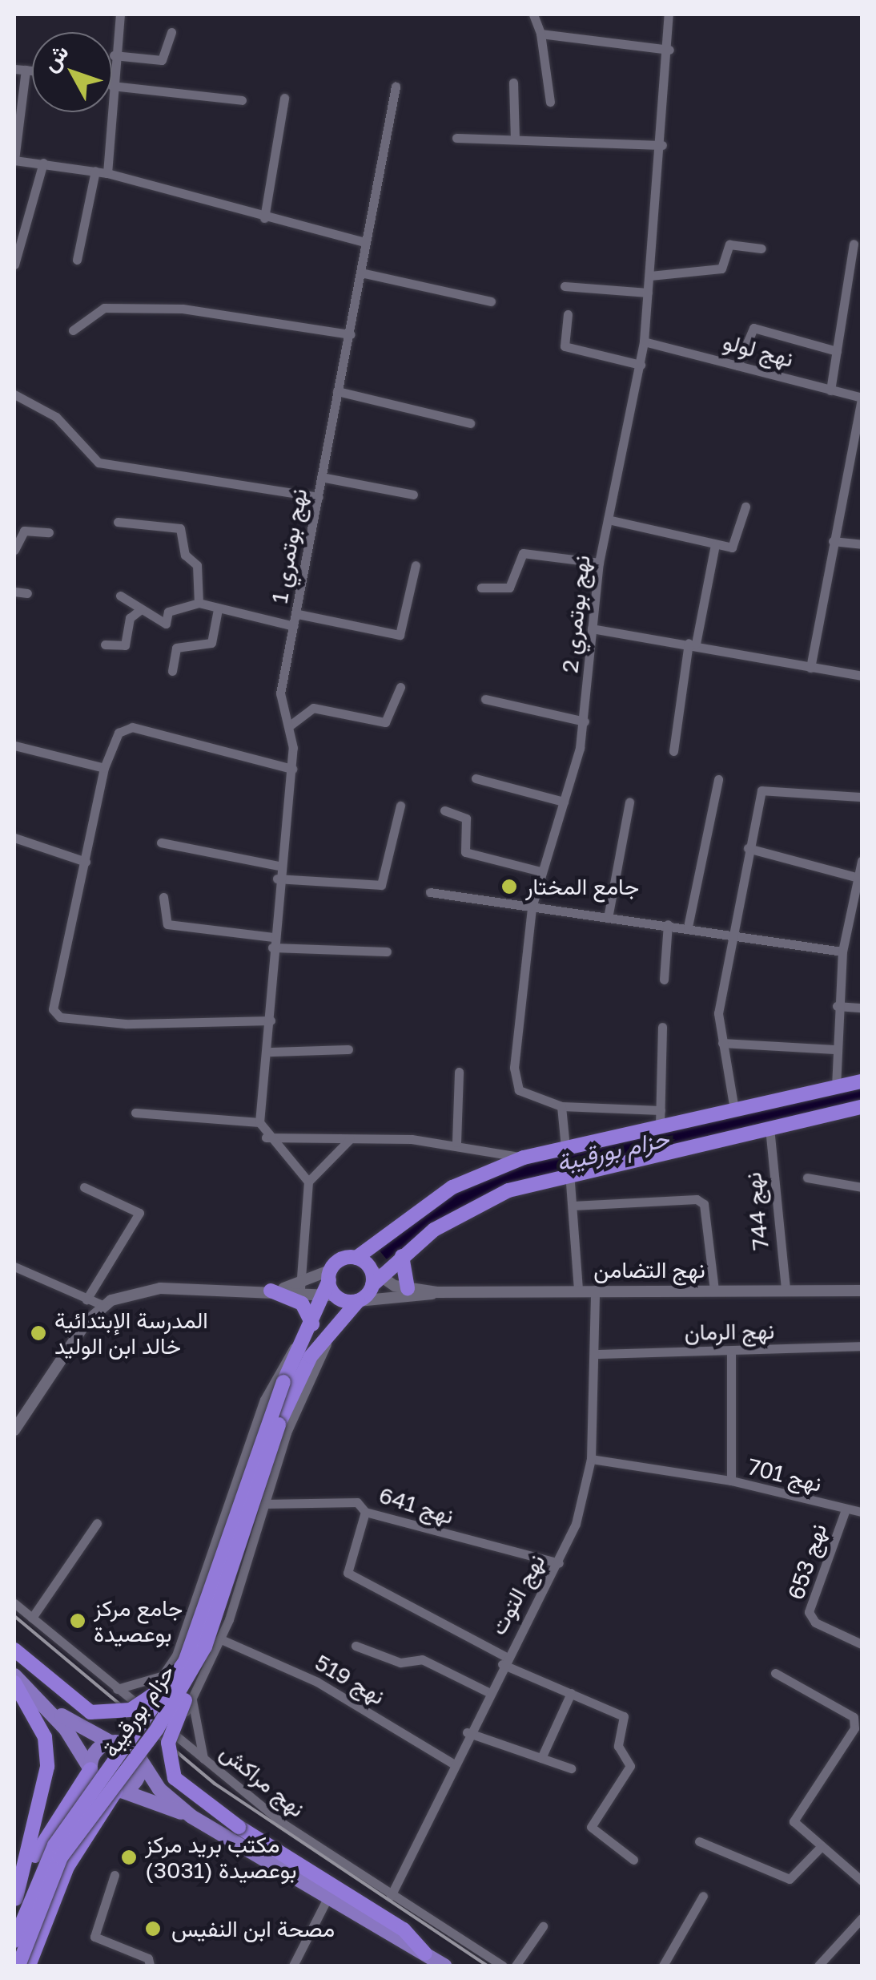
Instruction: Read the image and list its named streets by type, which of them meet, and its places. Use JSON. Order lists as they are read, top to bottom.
{
  "streets": {
    "highway": ["حزام بورقيبة"],
    "street": [
      "نهج لولو",
      "نهج بوتمري 1",
      "نهج بوتمري 2",
      "نهج 744",
      "نهج التضامن",
      "نهج الرمان",
      "نهج 701",
      "نهج 641",
      "نهج 653",
      "نهج التوت",
      "نهج 519",
      "نهج مراكش"
    ]
  },
  "crossings": [
    ["نهج لولو", "نهج بوتمري 2"],
    ["نهج 744", "نهج التضامن"],
    ["نهج التضامن", "نهج التوت"],
    ["نهج التضامن", "حزام بورقيبة"],
    ["نهج الرمان", "نهج 701"],
    ["نهج الرمان", "نهج التوت"],
    ["نهج 701", "نهج 653"],
    ["نهج 641", "نهج التوت"],
    ["نهج التوت", "نهج 519"],
    ["نهج التوت", "نهج مراكش"]
  ],
  "water": ["حزام بورقيبة"],
  "places": [
    "جامع المختار",
    "المدرسة الإبتدائية خالد ابن الوليد",
    "جامع مركز بوعصيدة",
    "مكتب بريد مركز بوعصيدة (3031)",
    "مصحة ابن النفيس"
  ],
  "north": "top left"
}
